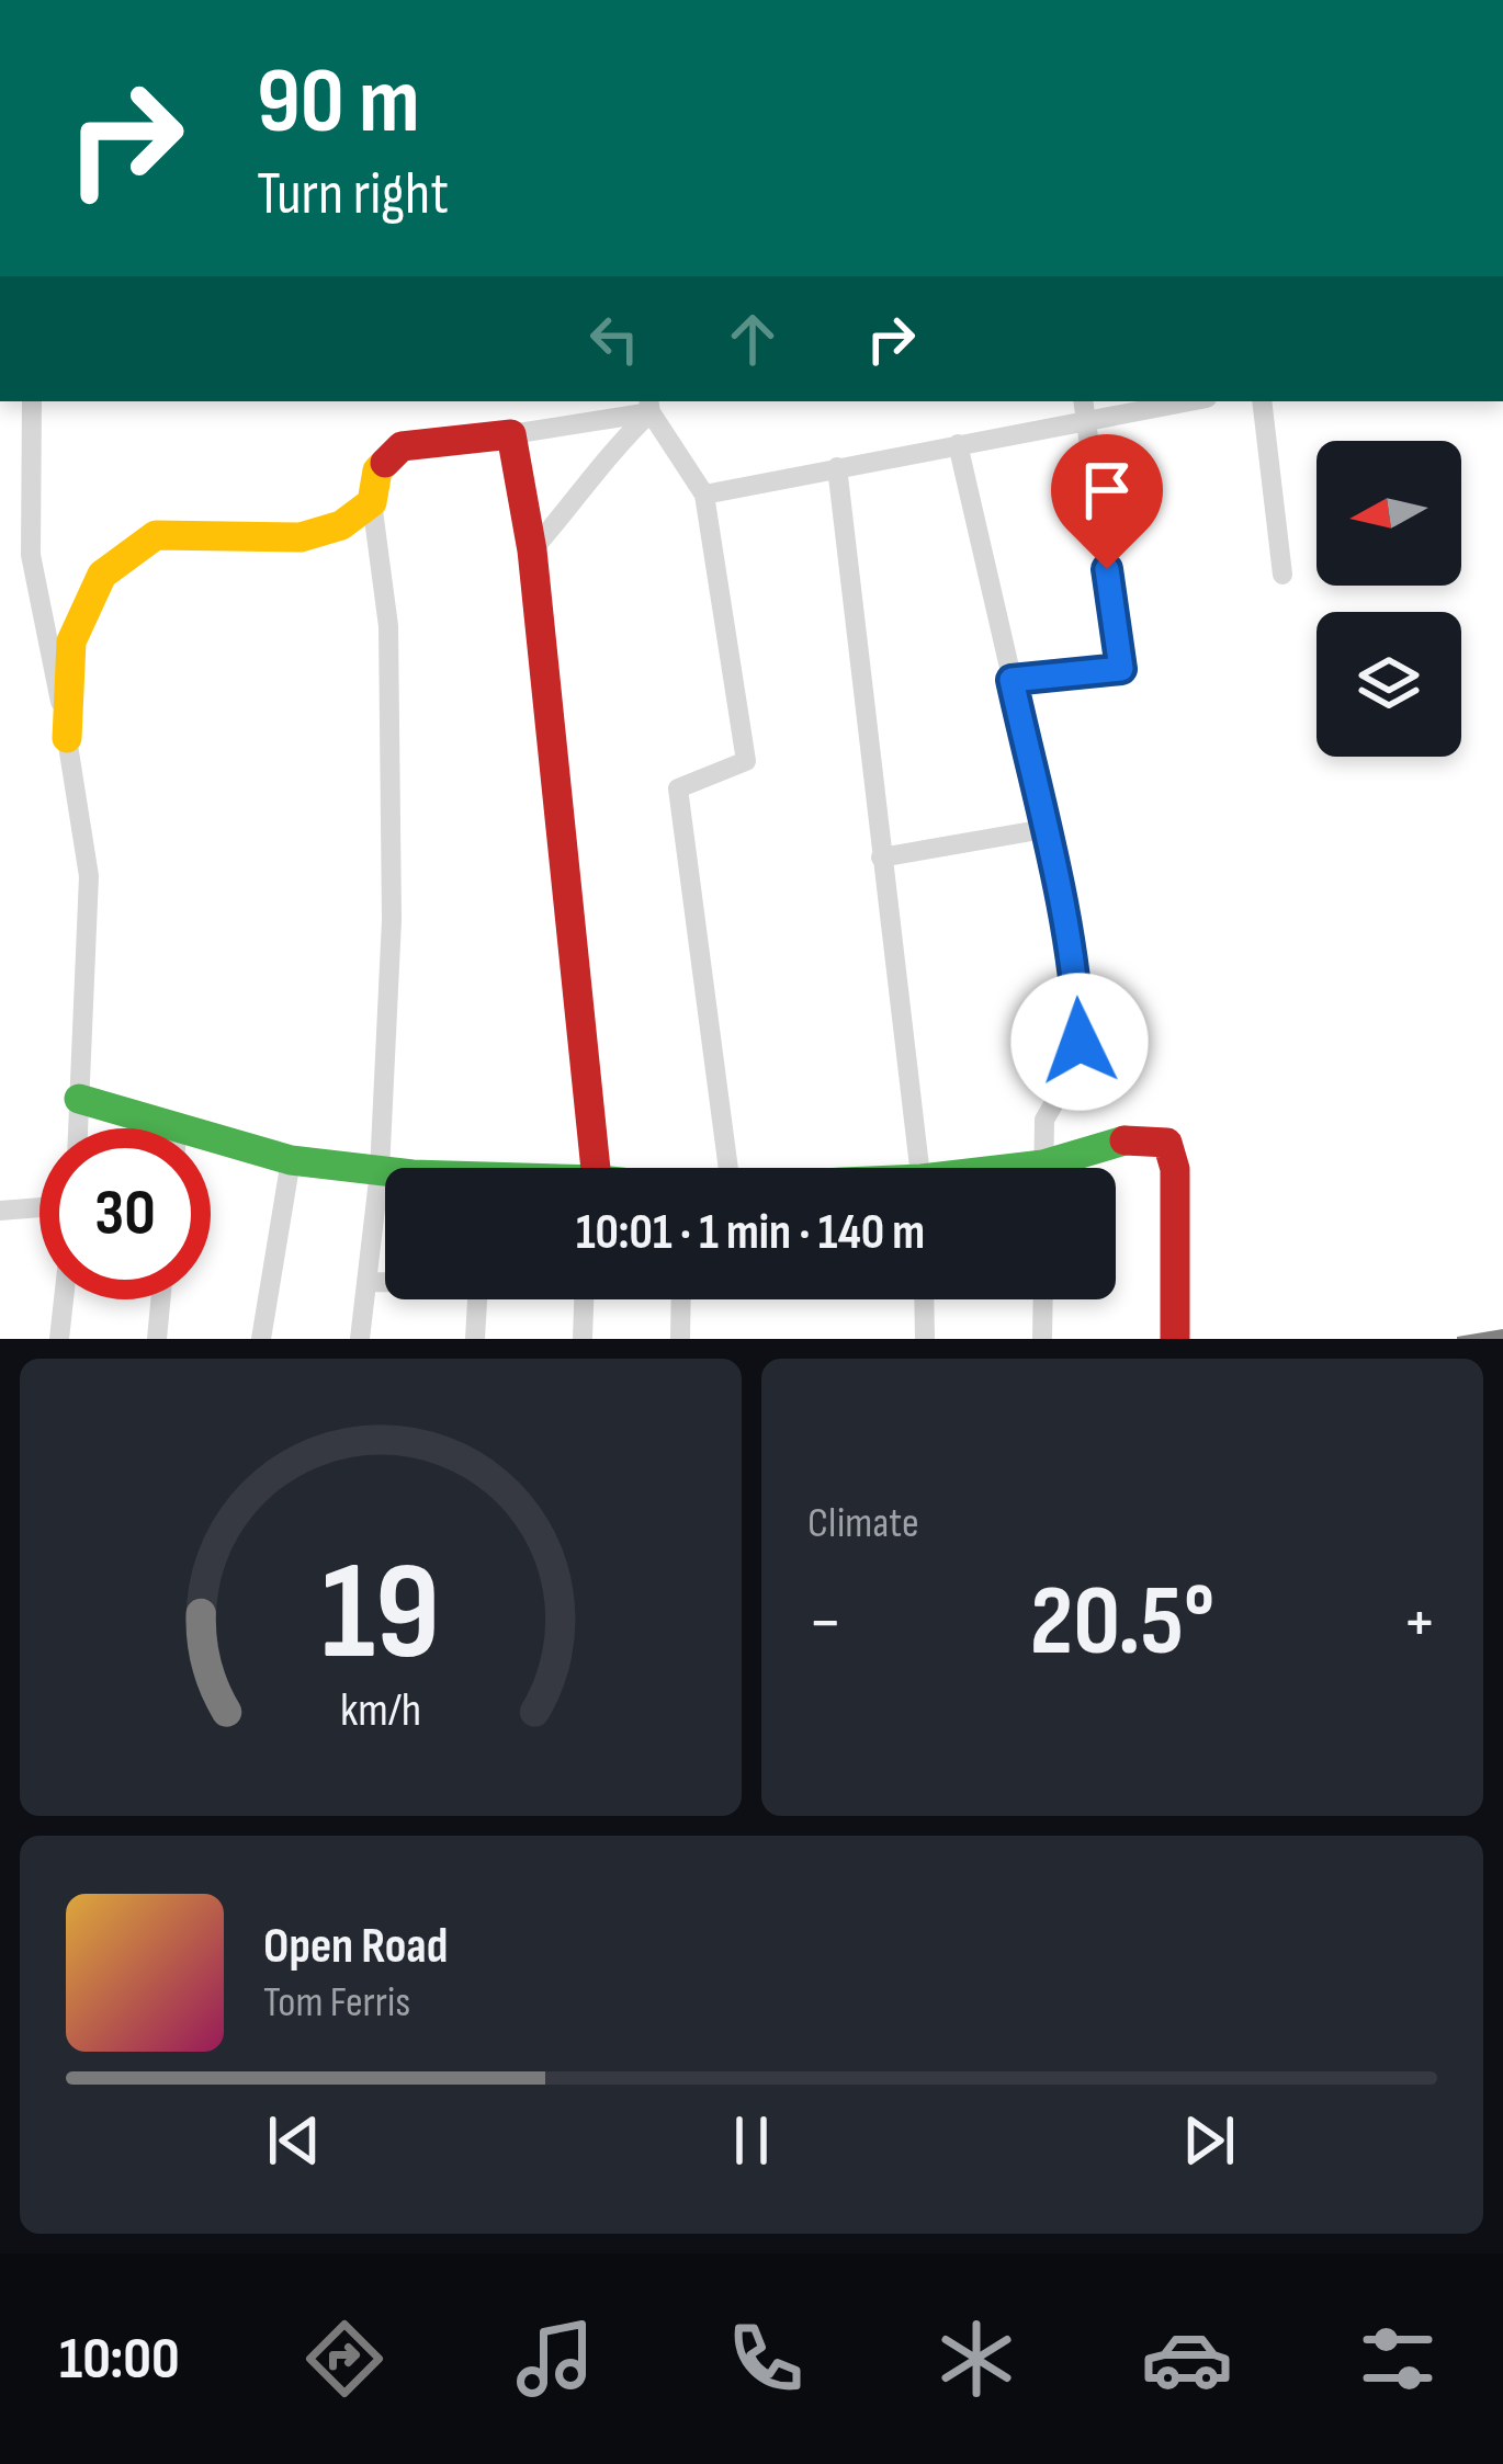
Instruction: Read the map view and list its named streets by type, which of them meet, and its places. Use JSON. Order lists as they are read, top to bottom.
{
  "north": "left",
  "page": {
    "turn": ["90 m", "Turn right"],
    "limit": "30",
    "trip": "10:01 · 1 min · 140 m",
    "tile": "Climate",
    "heat": ["−", "20.5°", "+"],
    "song": ["Open Road", "Tom Ferris"],
    "tabs": "10:00",
    "gauge": ["19", "km/h"]
  }
}
